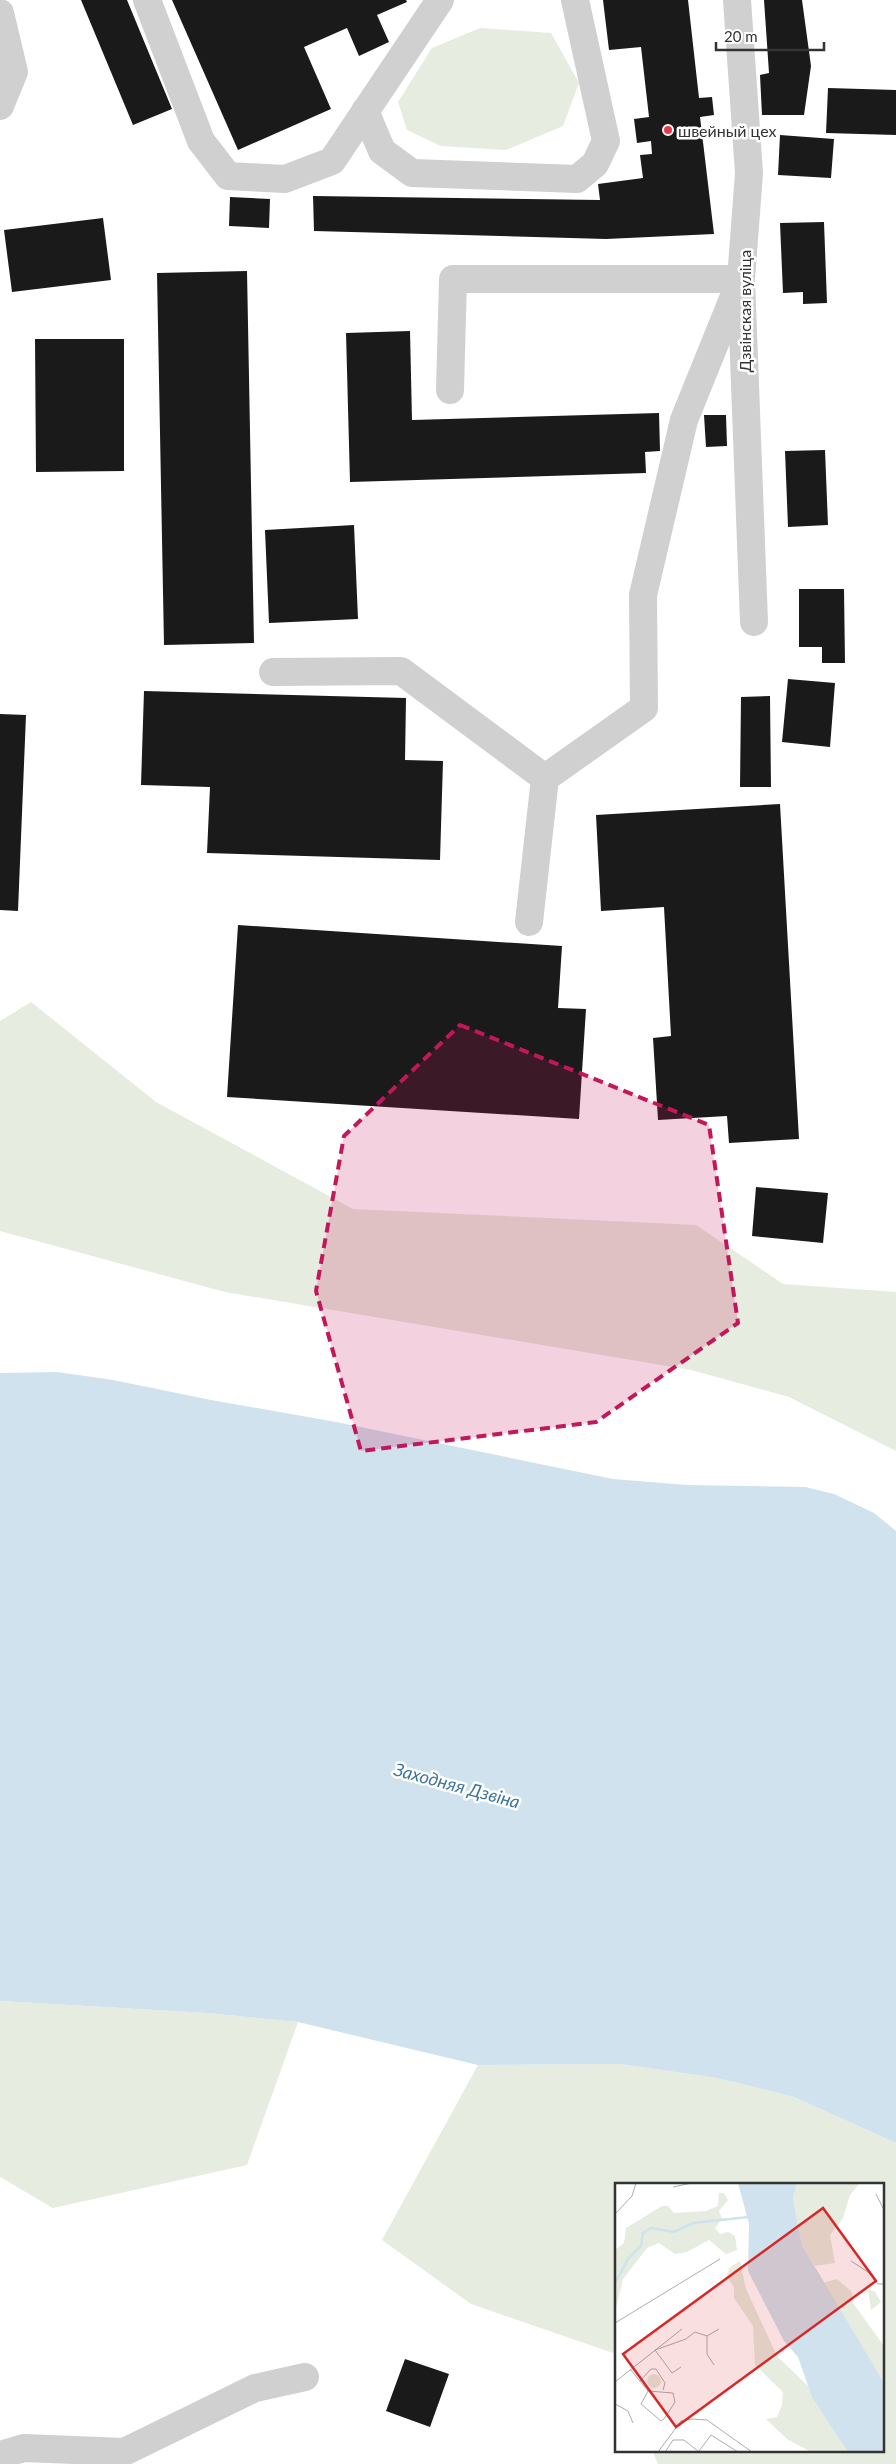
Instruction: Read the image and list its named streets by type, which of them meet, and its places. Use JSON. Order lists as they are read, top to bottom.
{
  "streets": {
    "street": ["Дзвінская вуліца"]
  },
  "water": ["Заходняя Дзвіна"],
  "places": ["швейный цех"],
  "scale_bar": "20 m"
}
